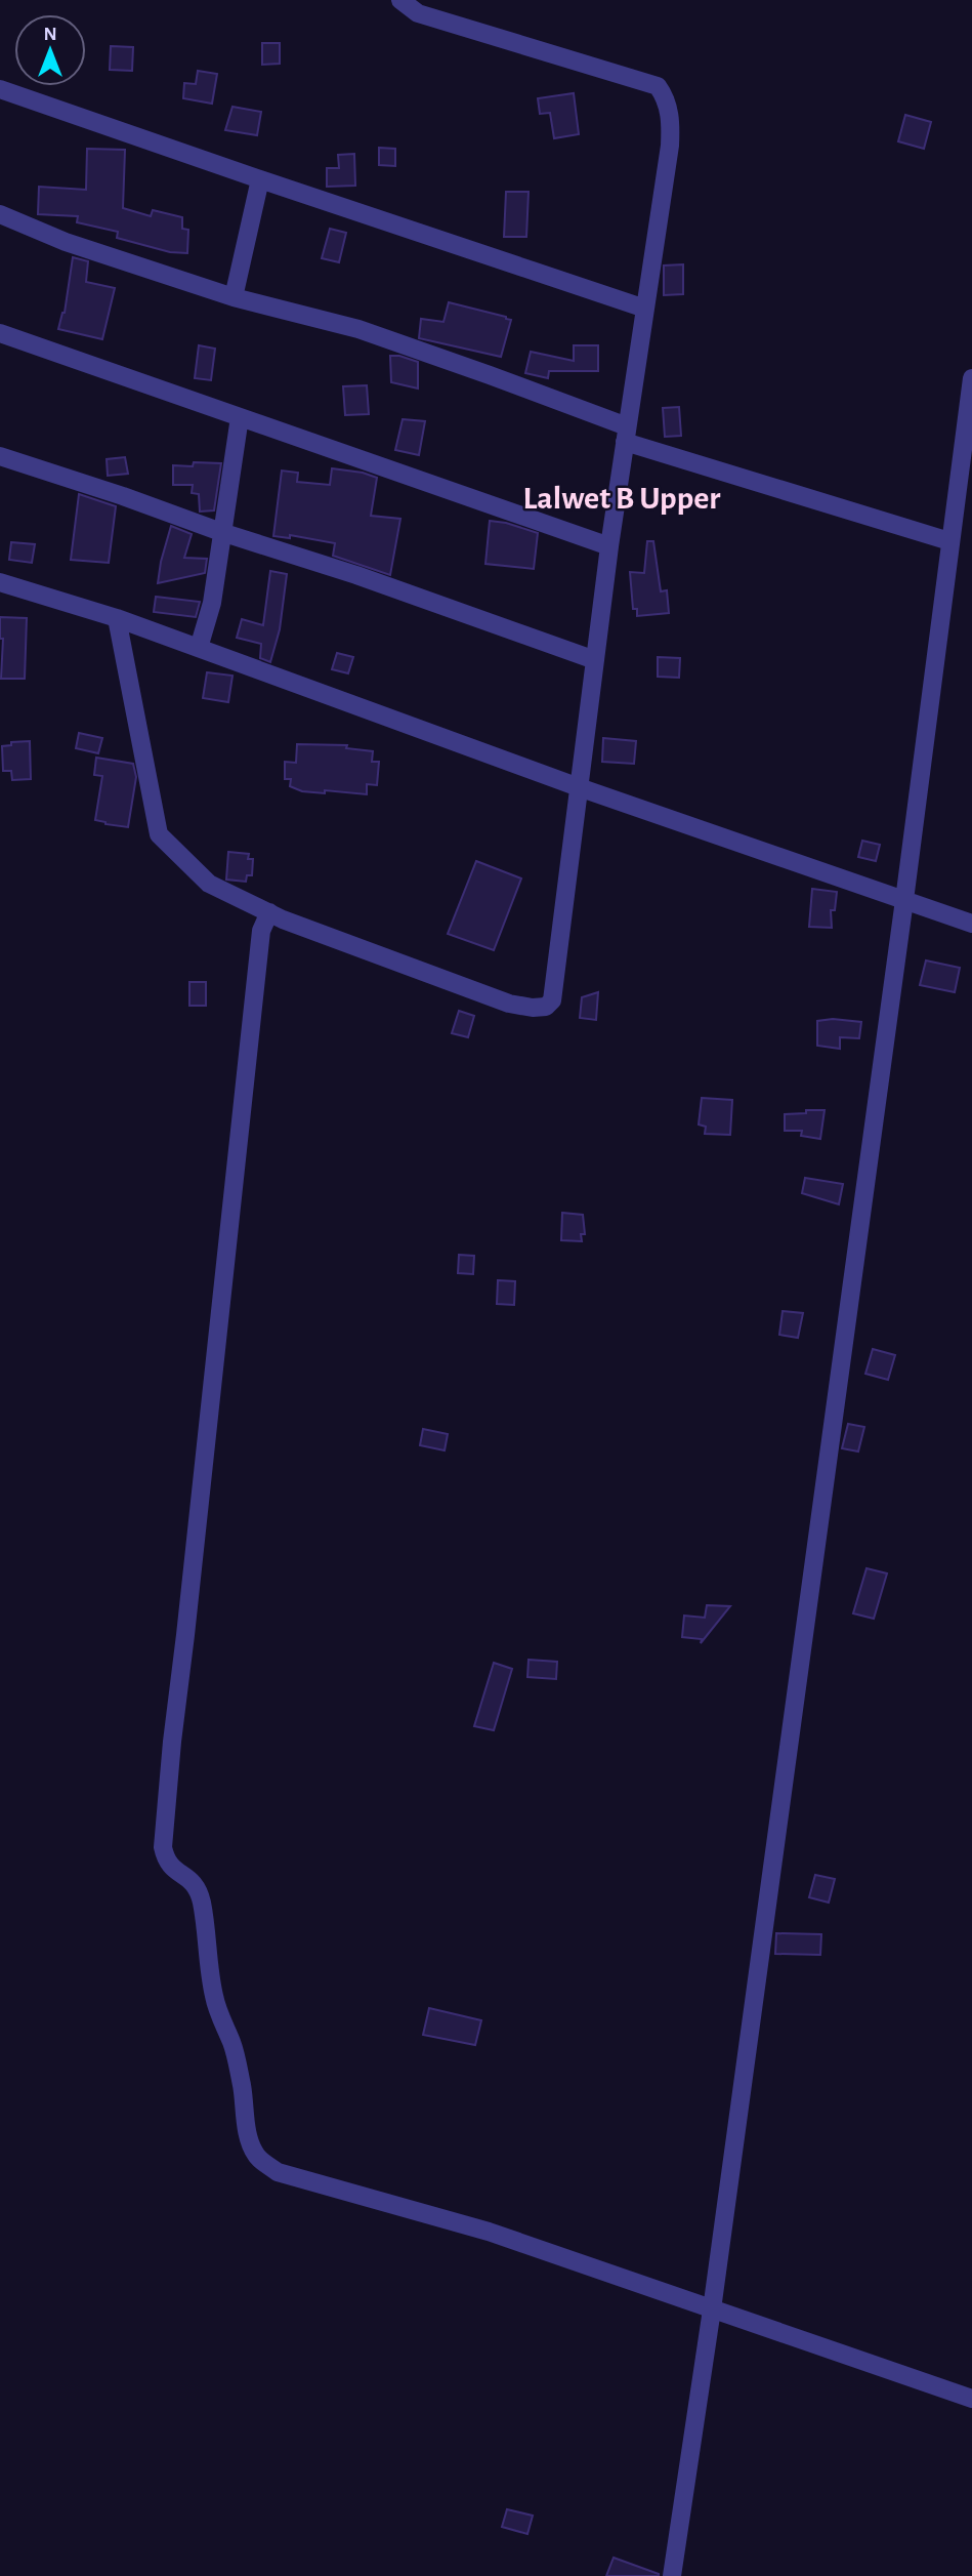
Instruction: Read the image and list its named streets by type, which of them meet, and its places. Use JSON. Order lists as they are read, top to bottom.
{
  "districts": ["Lalwet B Upper"],
  "north": "top"
}
